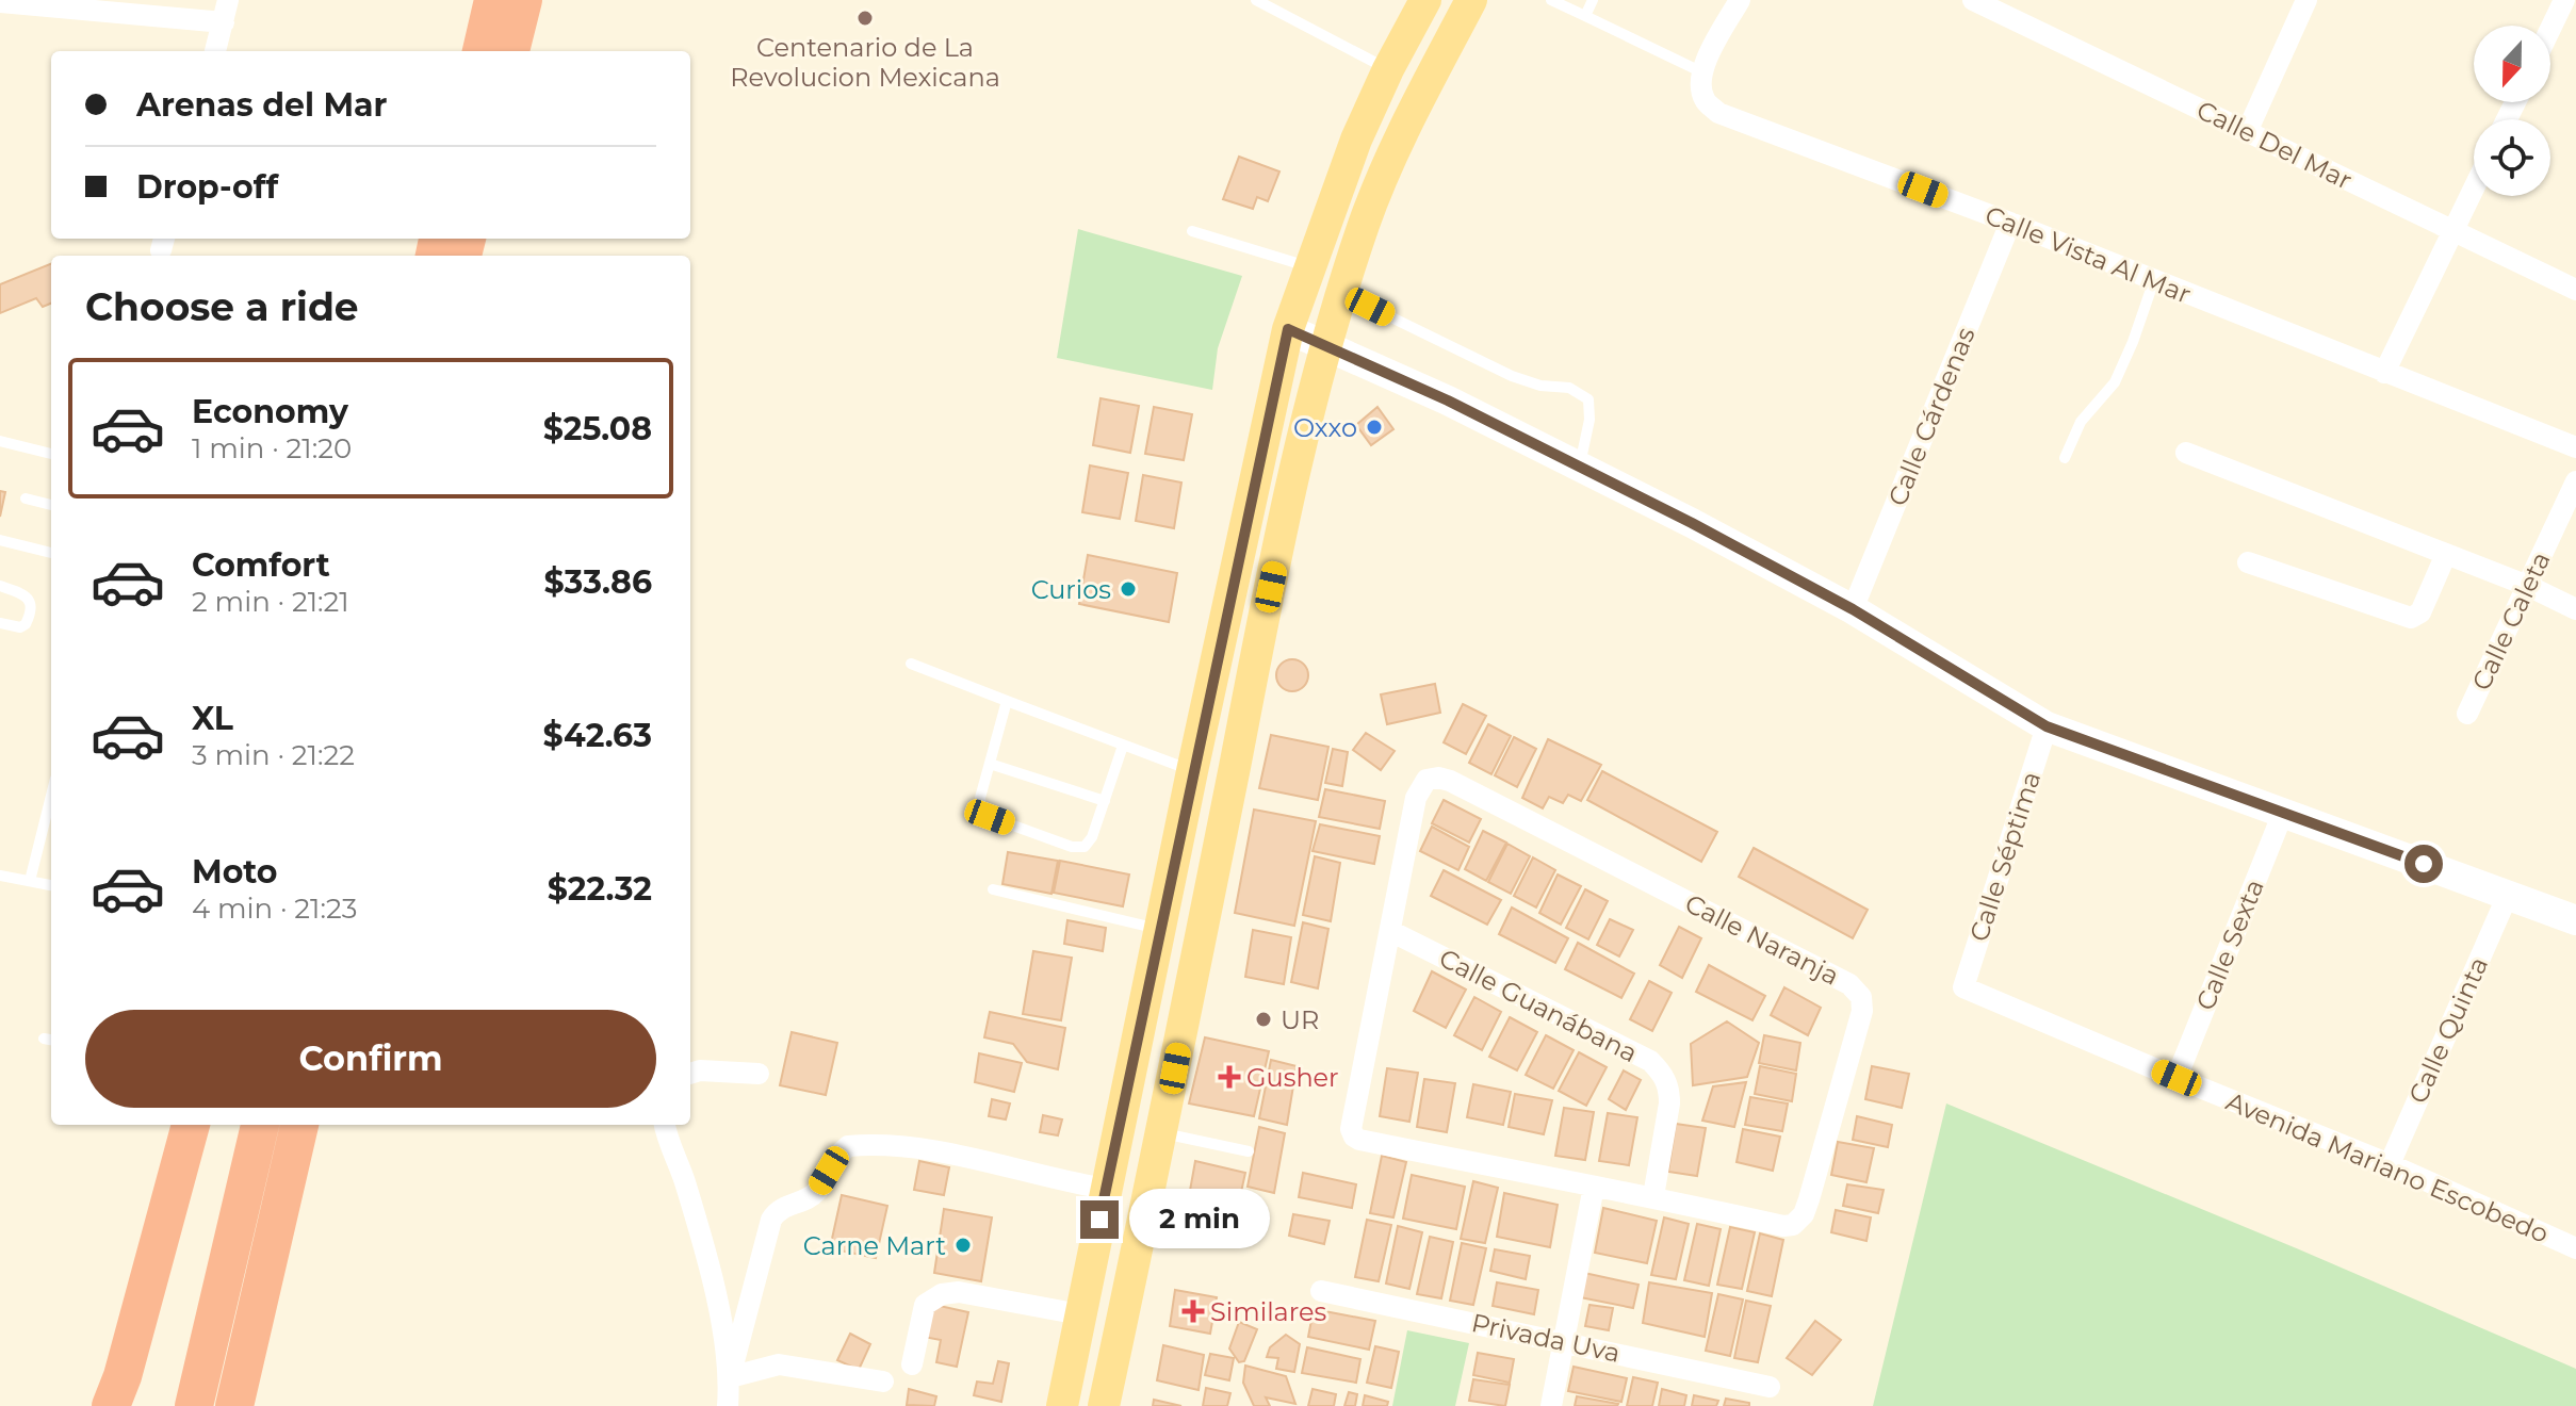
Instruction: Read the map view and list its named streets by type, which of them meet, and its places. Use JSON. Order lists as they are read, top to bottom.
{
  "streets": {
    "street": [
      "Calle Del Mar",
      "Calle Vista Al Mar",
      "Calle Cárdenas",
      "Calle Caleta",
      "Calle Séptima",
      "Calle Naranja",
      "Calle Sexta",
      "Calle Guanábana",
      "Calle Quinta",
      "Avenida Mariano Escobedo",
      "Privada Uva"
    ]
  },
  "crossings": [
    ["Calle Vista Al Mar", "Calle Cárdenas"],
    ["Calle Séptima", "Avenida Mariano Escobedo"],
    ["Calle Naranja", "Calle Guanábana"],
    ["Calle Sexta", "Avenida Mariano Escobedo"],
    ["Calle Quinta", "Avenida Mariano Escobedo"]
  ],
  "places": {
    "other": [
      "Centenario de La Revolucion Mexicana",
      "Oxxo",
      "Curios",
      "UR",
      "Carne Mart"
    ],
    "health": ["Gusher", "Similares"]
  },
  "north": "bottom",
  "page": {
    "banner": ["Arenas del Mar", "Drop-off"],
    "heading": "Choose a ride",
    "list": [
      {
        "name": "Economy",
        "note": "1 min · 21:20",
        "value": "$25.08"
      },
      {
        "name": "Comfort",
        "note": "2 min · 21:21",
        "value": "$33.86"
      },
      {
        "name": "XL",
        "note": "3 min · 21:22",
        "value": "$42.63"
      },
      {
        "name": "Moto",
        "note": "4 min · 21:23",
        "value": "$22.32"
      }
    ],
    "buttons": "Confirm",
    "bubble": "2 min"
  }
}
